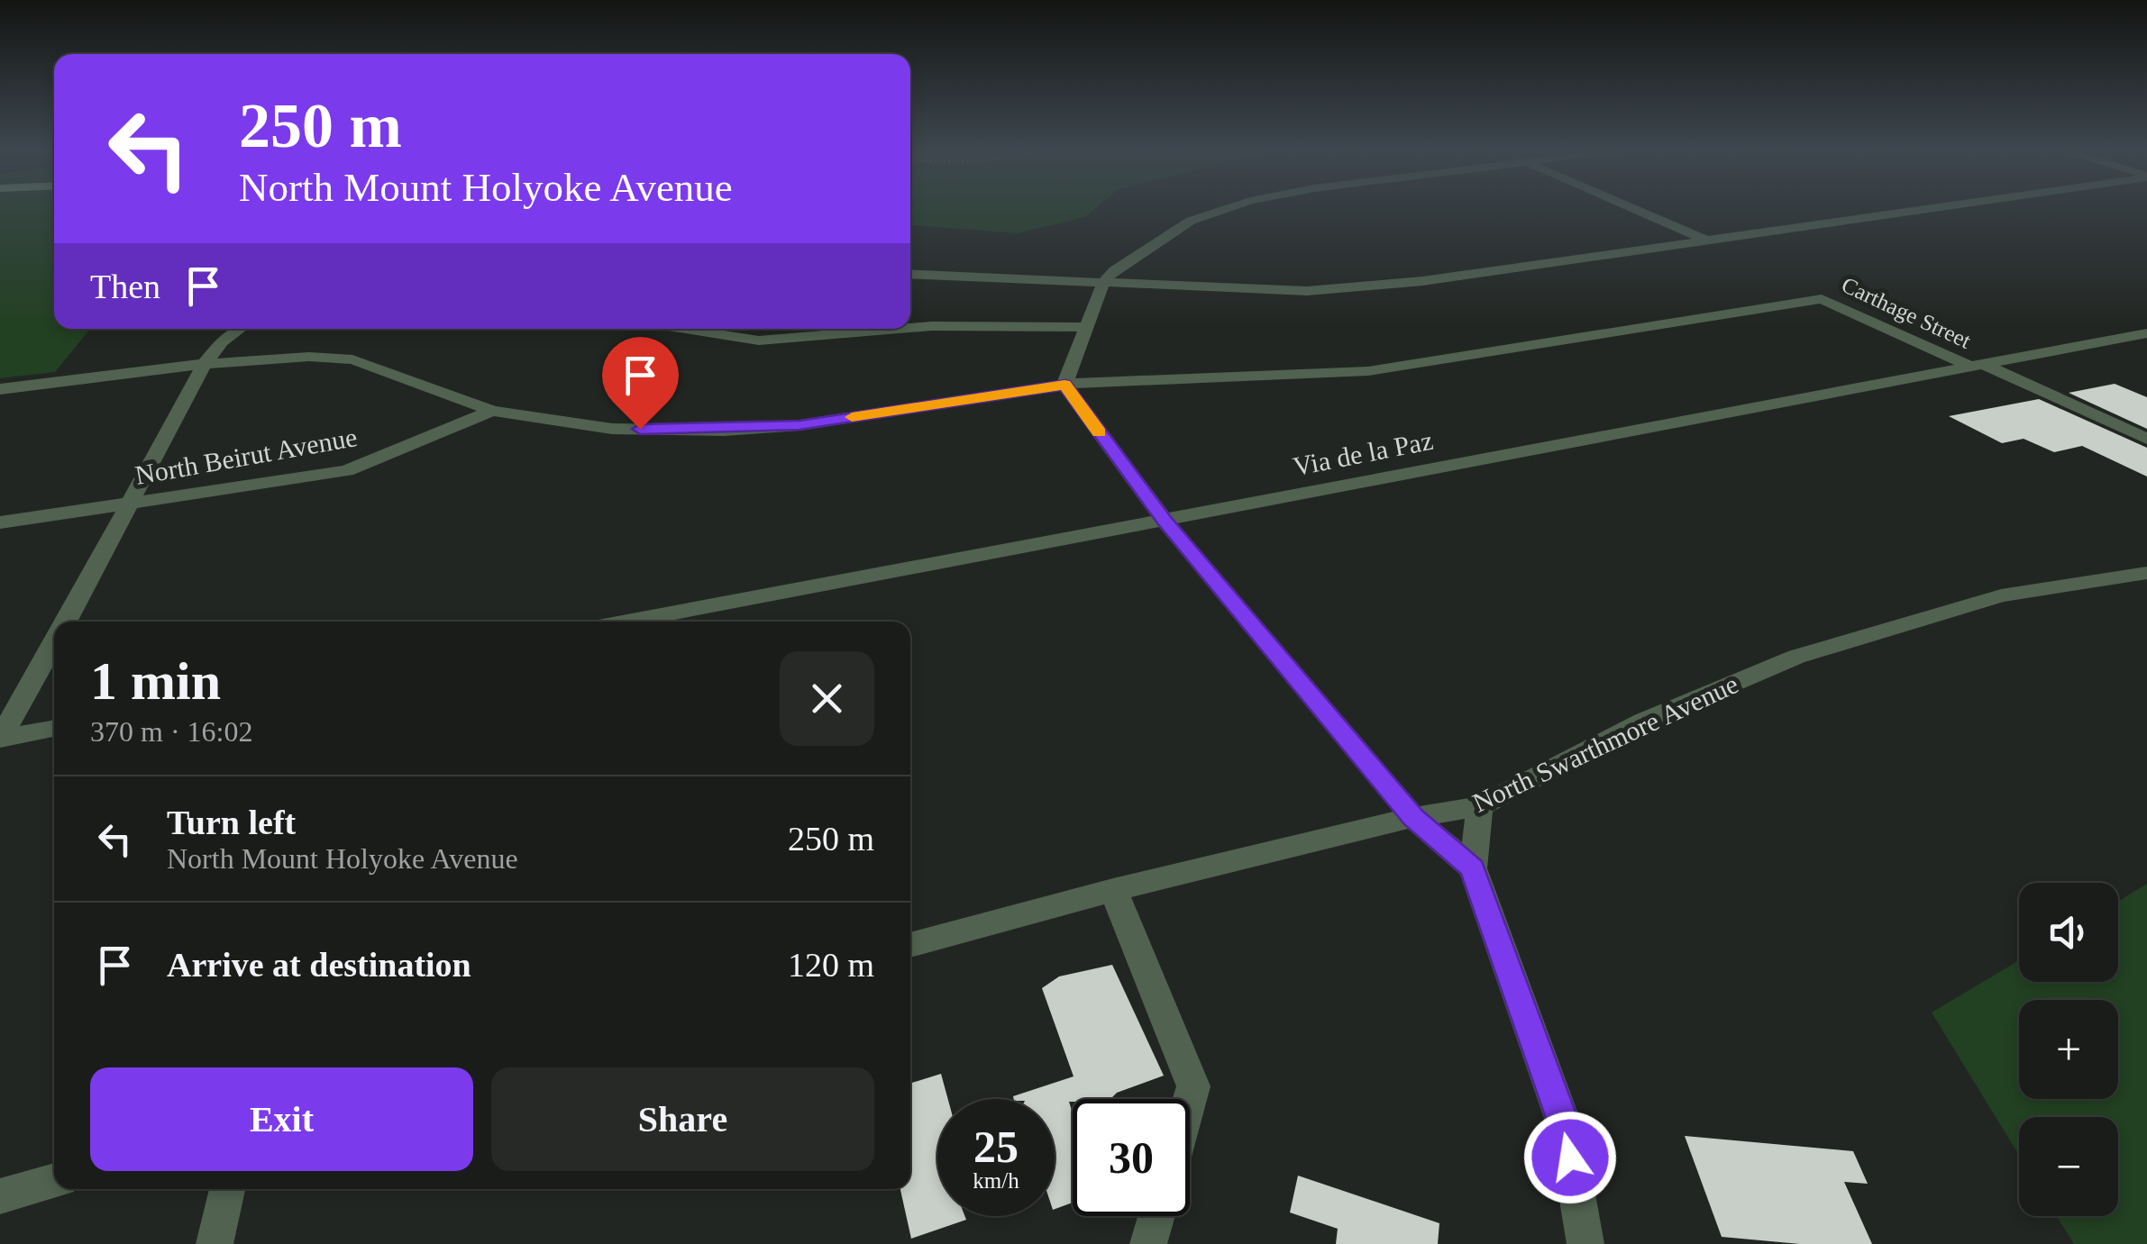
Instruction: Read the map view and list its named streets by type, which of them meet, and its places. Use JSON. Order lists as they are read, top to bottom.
{
  "streets": {
    "street": [
      "Carthage Street",
      "Via de la Paz",
      "North Beirut Avenue",
      "North Swarthmore Avenue"
    ]
  },
  "crossings": [
    ["Carthage Street", "Via de la Paz"]
  ],
  "page": {
    "turn": ["250 m", "North Mount Holyoke Avenue"],
    "then": "Then",
    "heading": ["1 min", "370 m · 16:02"],
    "list": [
      {
        "name": "Turn left",
        "note": "North Mount Holyoke Avenue",
        "value": "250 m"
      },
      {
        "name": "Arrive at destination",
        "value": "120 m"
      }
    ],
    "map_buttons": ["+", "−"],
    "buttons": ["Exit", "Share"],
    "speed": "25 km/h",
    "limit": "30"
  }
}
